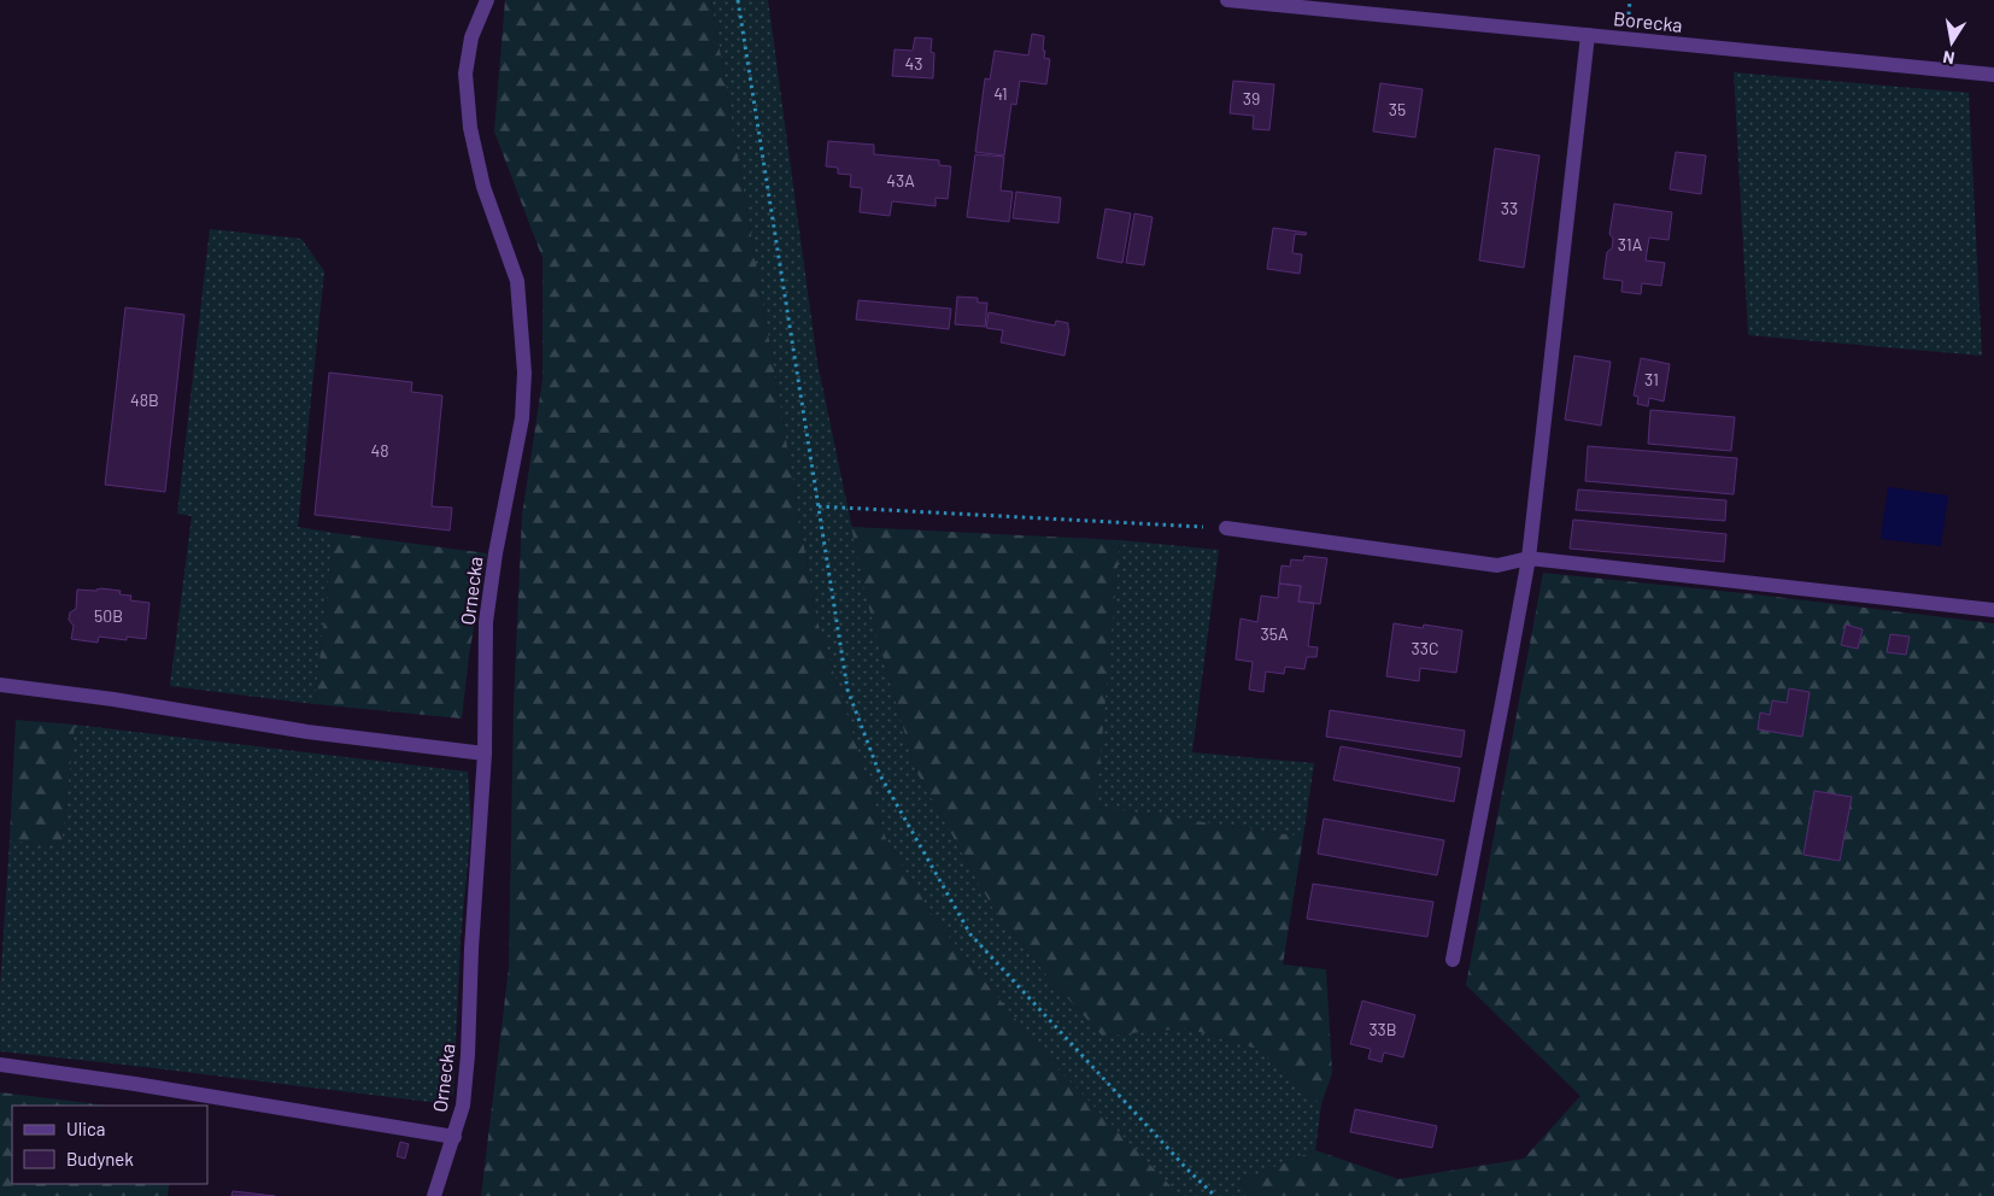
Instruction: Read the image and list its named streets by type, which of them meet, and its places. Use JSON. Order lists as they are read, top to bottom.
{
  "streets": {
    "street": ["Borecka", "Ornecka"]
  },
  "house_numbers": [
    "43",
    "41",
    "39",
    "35",
    "43A",
    "33",
    "31A",
    "31",
    "48B",
    "48",
    "50B",
    "35A",
    "33C",
    "33B"
  ],
  "legend": ["Ulica", "Budynek"],
  "north": "bottom"
}
